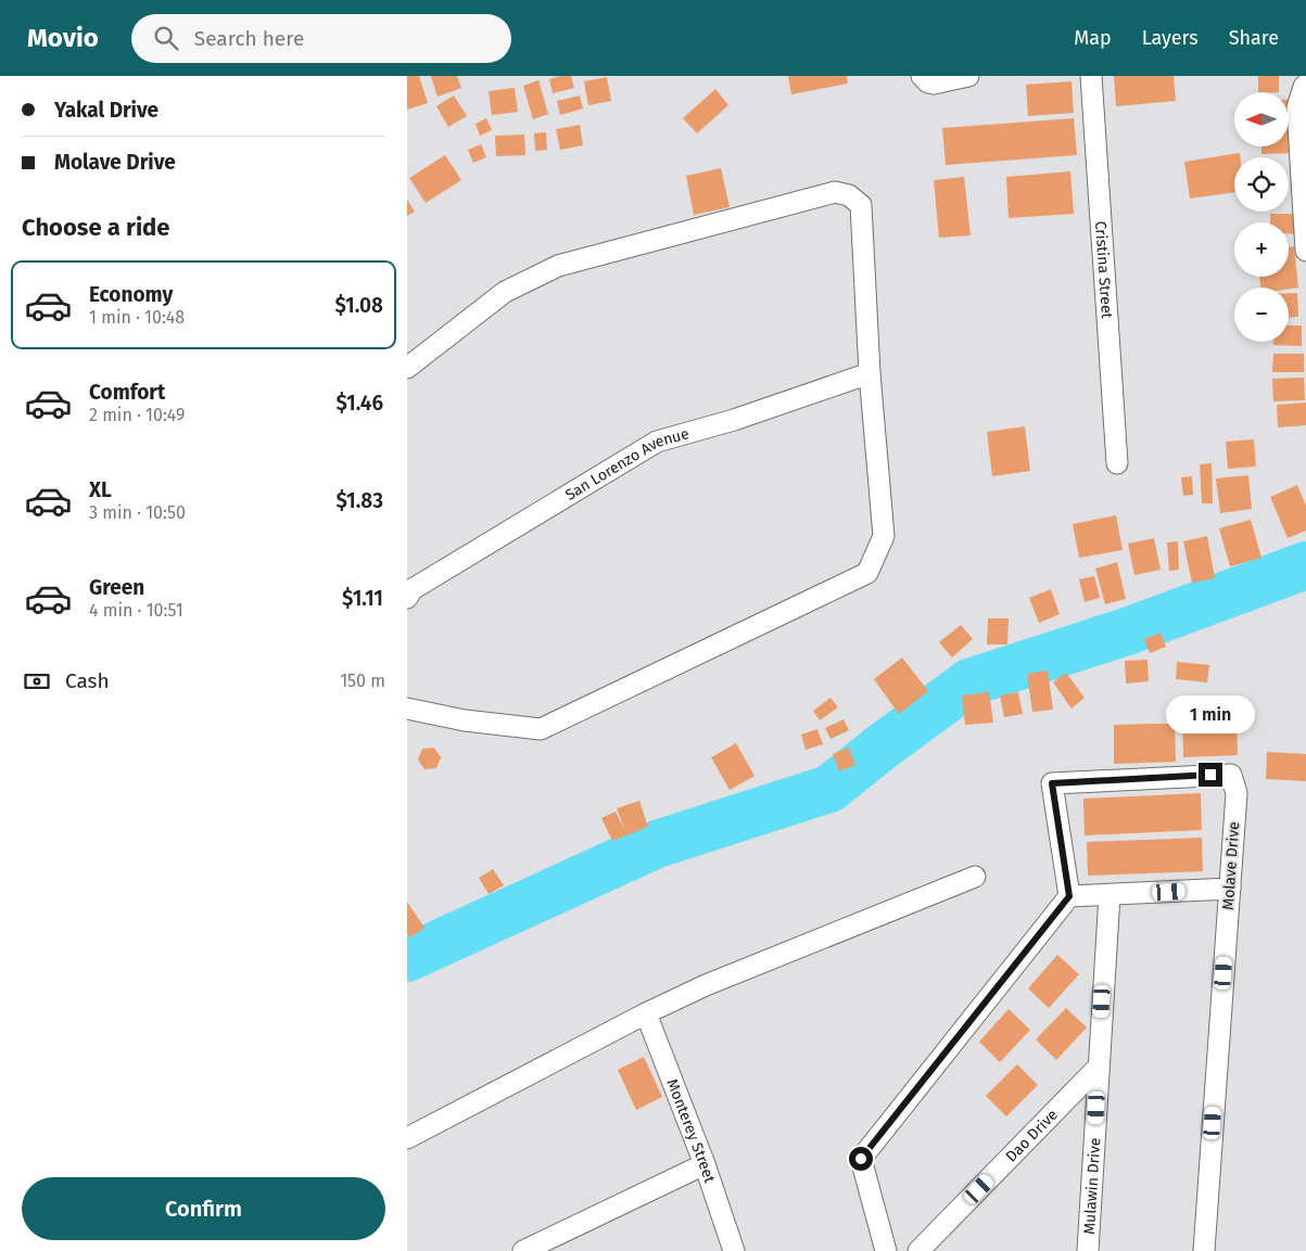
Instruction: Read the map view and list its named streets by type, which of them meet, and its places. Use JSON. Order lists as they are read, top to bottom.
{
  "streets": {
    "street": [
      "Cristina Street",
      "San Lorenzo Avenue",
      "Molave Drive",
      "Monterey Street",
      "Dao Drive",
      "Mulawin Drive"
    ]
  },
  "crossings": [
    ["Dao Drive", "Mulawin Drive"]
  ],
  "north": "left",
  "page": {
    "header": "Movio",
    "search": "Search here",
    "nav": ["Map", "Layers", "Share"],
    "banner": ["Yakal Drive", "Molave Drive"],
    "map_buttons": ["+", "−"],
    "heading": "Choose a ride",
    "list": [
      {
        "name": "Economy",
        "note": "1 min · 10:48",
        "value": "$1.08"
      },
      {
        "name": "Comfort",
        "note": "2 min · 10:49",
        "value": "$1.46"
      },
      {
        "name": "XL",
        "note": "3 min · 10:50",
        "value": "$1.83"
      },
      {
        "name": "Green",
        "note": "4 min · 10:51",
        "value": "$1.11"
      }
    ],
    "pay": ["Cash", "150 m"],
    "bubble": "1 min",
    "buttons": "Confirm"
  }
}
